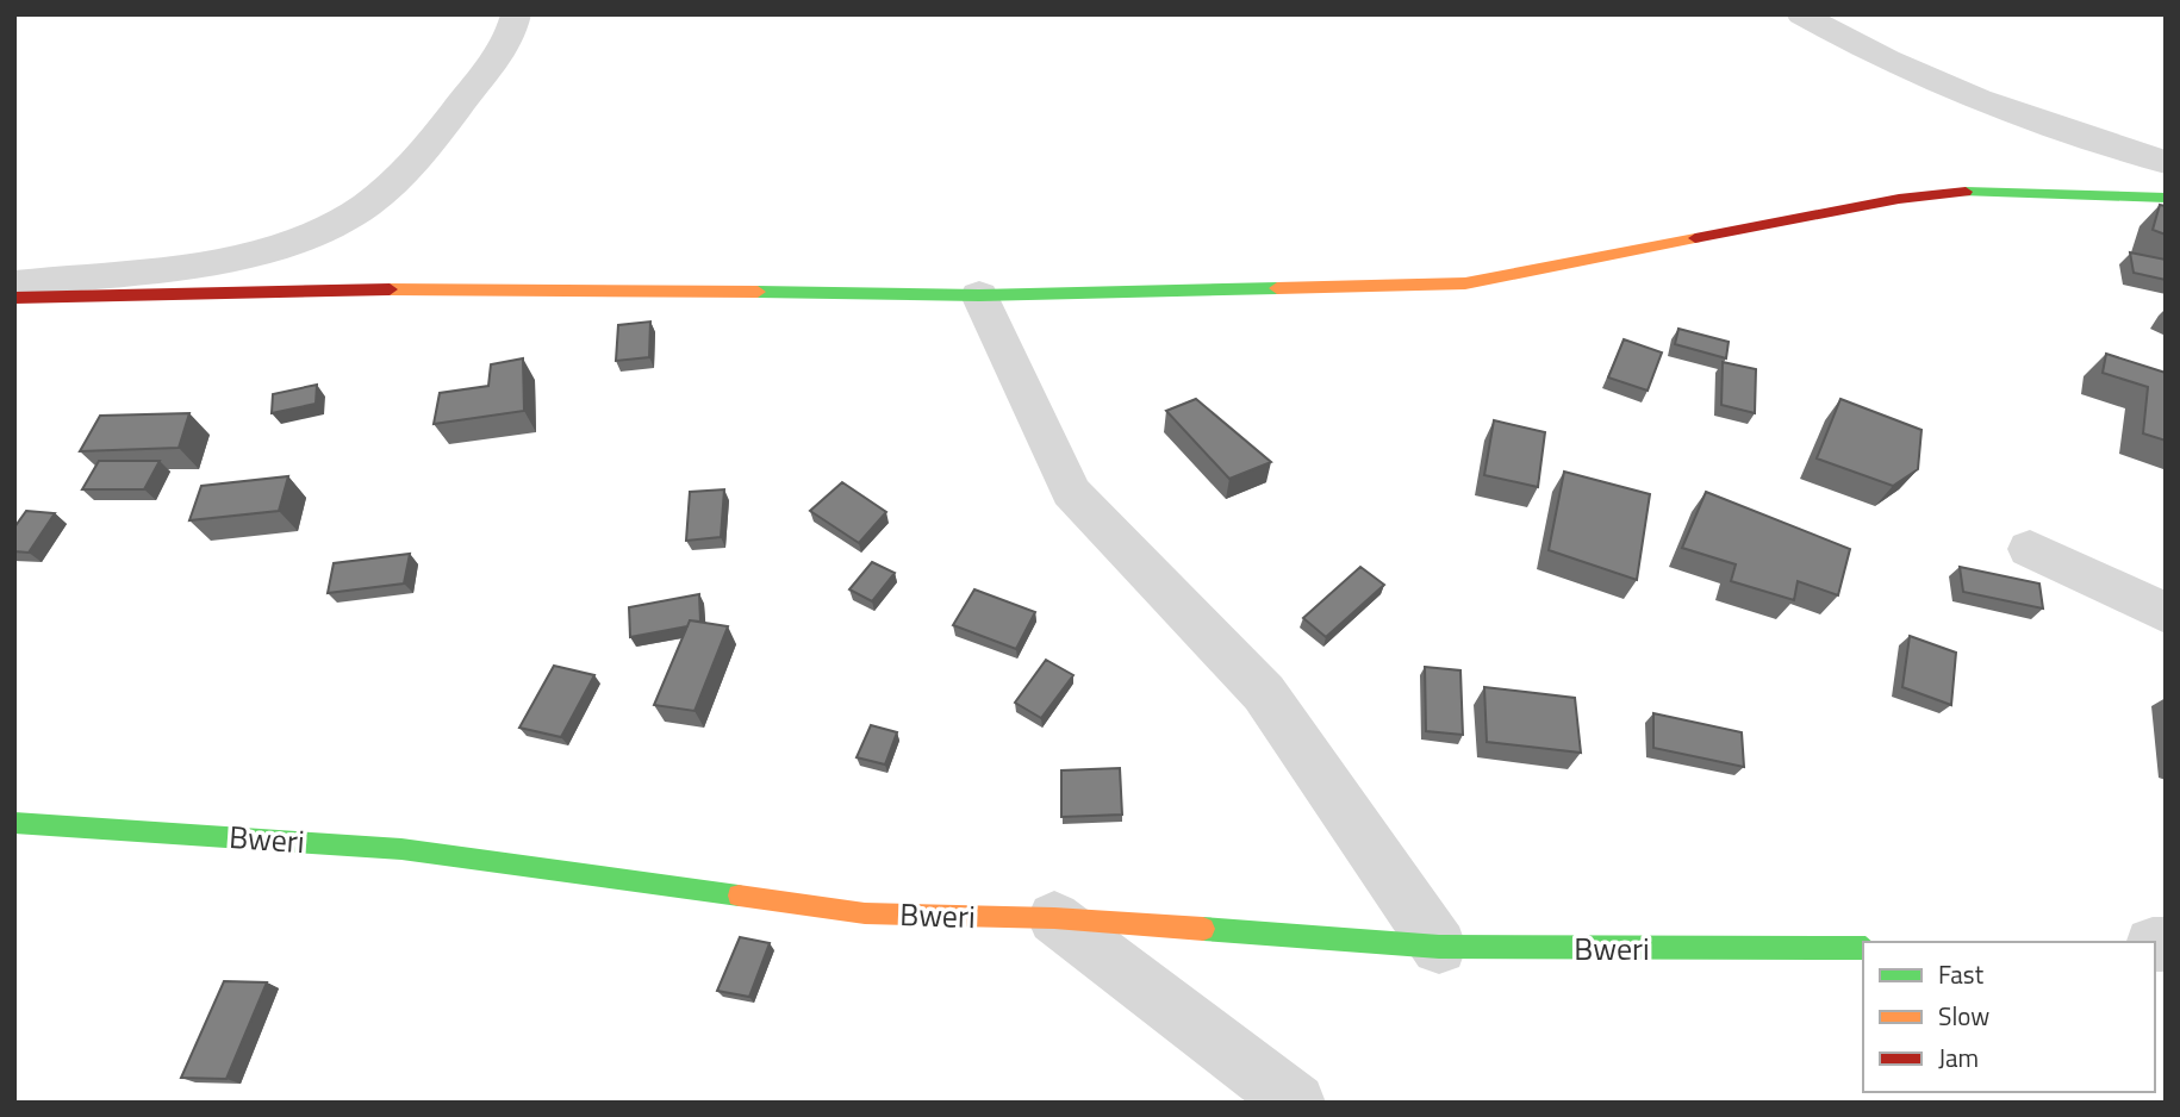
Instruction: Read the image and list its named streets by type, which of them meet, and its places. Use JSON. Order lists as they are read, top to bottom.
{
  "streets": {
    "street": ["Bweri"]
  },
  "legend": ["Fast", "Slow", "Jam"]
}
